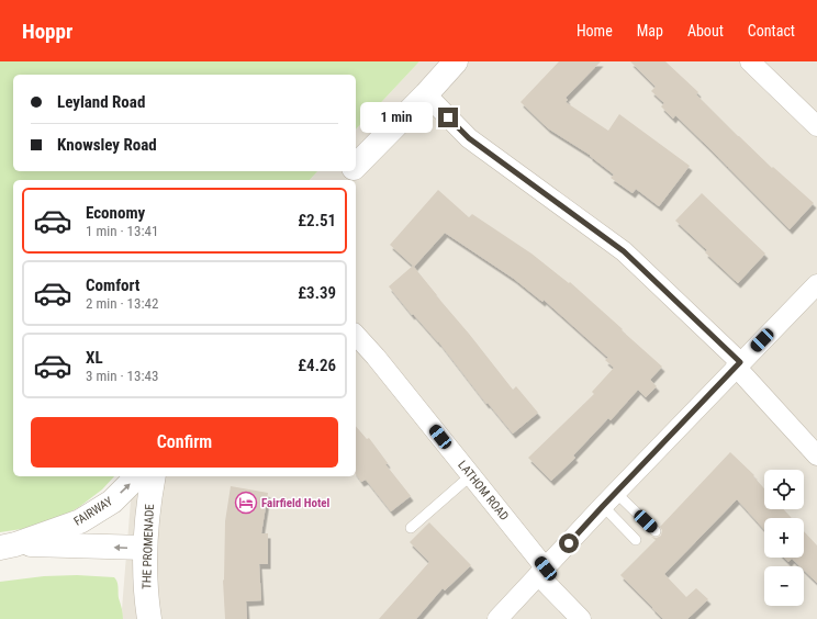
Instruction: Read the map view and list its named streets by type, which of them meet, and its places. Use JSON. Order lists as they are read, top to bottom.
{
  "streets": {
    "street": ["LATHOM ROAD", "FAIRWAY", "THE PROMENADE"]
  },
  "crossings": [
    ["FAIRWAY", "THE PROMENADE"]
  ],
  "places": {
    "hotel": ["Fairfield Hotel"]
  },
  "page": {
    "header": "Hoppr",
    "nav": [
      "Home",
      "Map",
      "About",
      "Contact"
    ],
    "banner": ["Leyland Road", "Knowsley Road"],
    "bubble": "1 min",
    "list": [
      {
        "name": "Economy",
        "note": "1 min · 13:41",
        "value": "£2.51"
      },
      {
        "name": "Comfort",
        "note": "2 min · 13:42",
        "value": "£3.39"
      },
      {
        "name": "XL",
        "note": "3 min · 13:43",
        "value": "£4.26"
      }
    ],
    "buttons": "Confirm",
    "map_buttons": ["+", "−"]
  }
}
